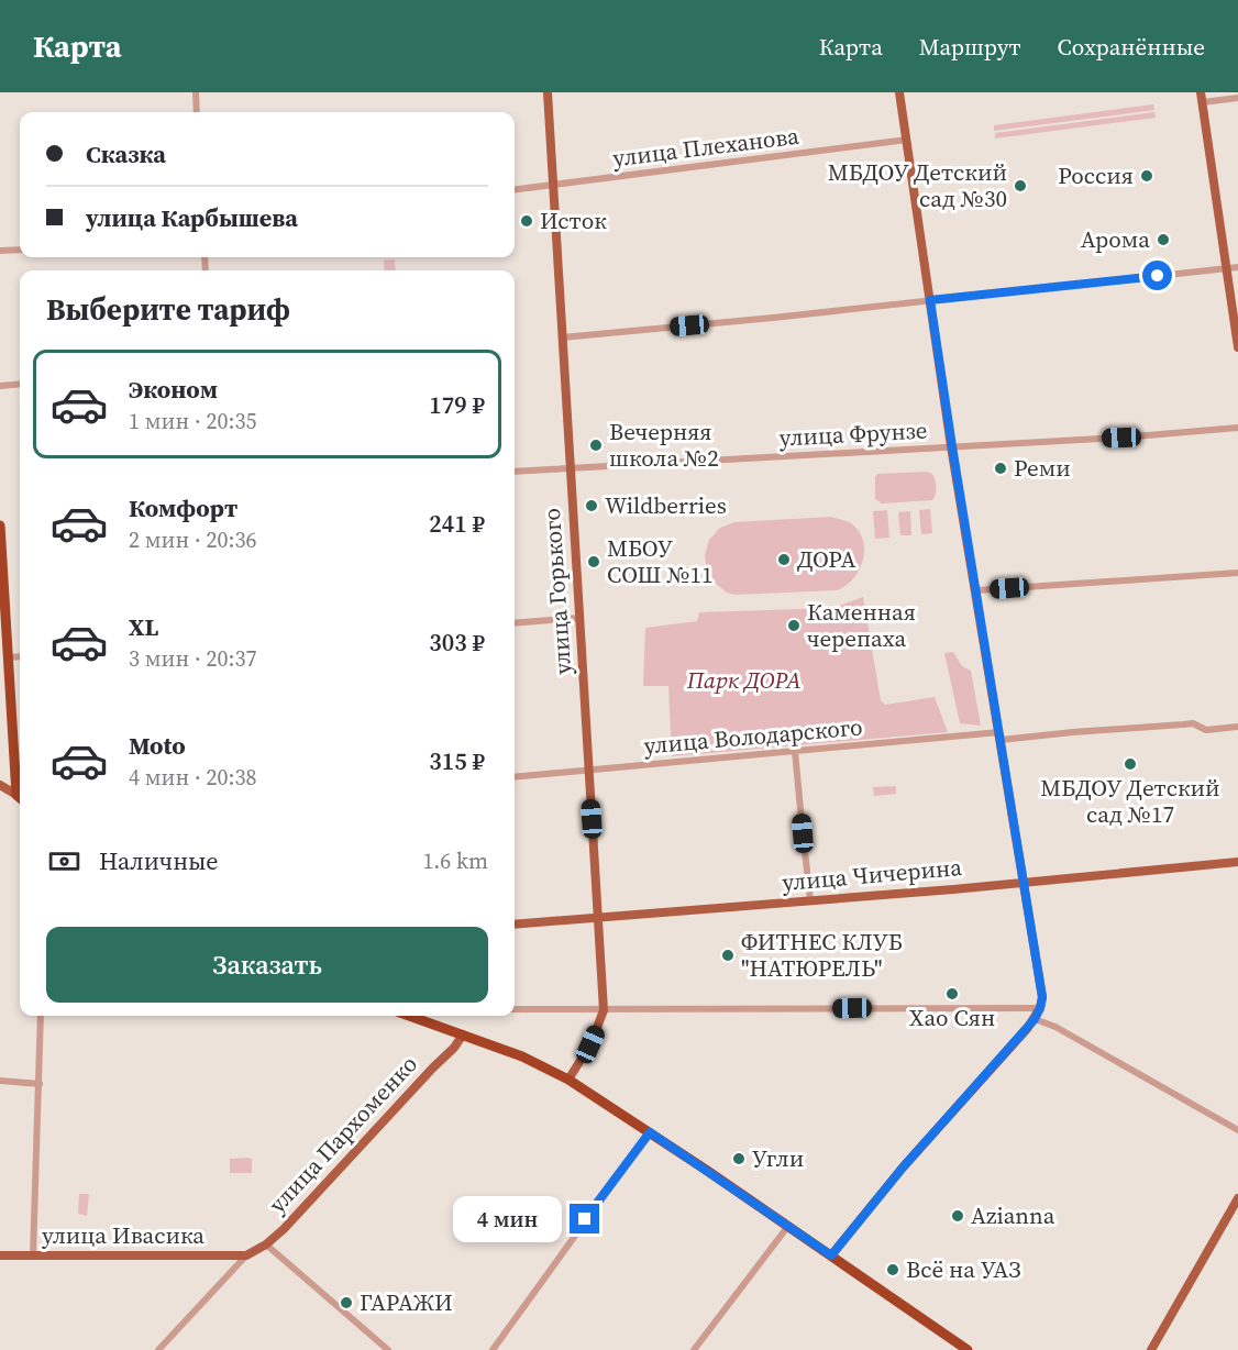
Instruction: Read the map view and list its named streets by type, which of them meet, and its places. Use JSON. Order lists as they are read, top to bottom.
{
  "streets": {
    "main road": [
      "улица Горького",
      "улица Чичерина",
      "улица Пархоменко",
      "улица Ивасика"
    ],
    "street": ["улица Плеханова", "улица Фрунзе", "улица Володарского"]
  },
  "crossings": [
    ["улица Плеханова", "улица Горького"],
    ["улица Фрунзе", "улица Горького"],
    ["улица Горького", "улица Володарского"],
    ["улица Горького", "улица Чичерина"],
    ["улица Пархоменко", "улица Ивасика"]
  ],
  "parks": ["Парк ДОРА"],
  "places": [
    "Россия",
    "МБДОУ Детский сад №30",
    "Исток",
    "Арома",
    "Вечерняя школа №2",
    "Реми",
    "Wildberries",
    "ДОРА",
    "МБОУ СОШ №11",
    "Каменная черепаха",
    "МБДОУ Детский сад №17",
    "ФИТНЕС КЛУБ \"НАТЮРЕЛЬ\"",
    "Хао Сян",
    "Угли",
    "Azianna",
    "Всё на УАЗ",
    "ГАРАЖИ"
  ],
  "page": {
    "header": "Карта",
    "nav": ["Карта", "Маршрут", "Сохранённые"],
    "banner": ["Сказка", "улица Карбышева"],
    "heading": "Выберите тариф",
    "list": [
      {
        "name": "Эконом",
        "note": "1 мин · 20:35",
        "value": "179 ₽"
      },
      {
        "name": "Комфорт",
        "note": "2 мин · 20:36",
        "value": "241 ₽"
      },
      {
        "name": "XL",
        "note": "3 мин · 20:37",
        "value": "303 ₽"
      },
      {
        "name": "Moto",
        "note": "4 мин · 20:38",
        "value": "315 ₽"
      }
    ],
    "pay": ["Наличные", "1.6 km"],
    "buttons": "Заказать",
    "bubble": "4 мин"
  }
}
